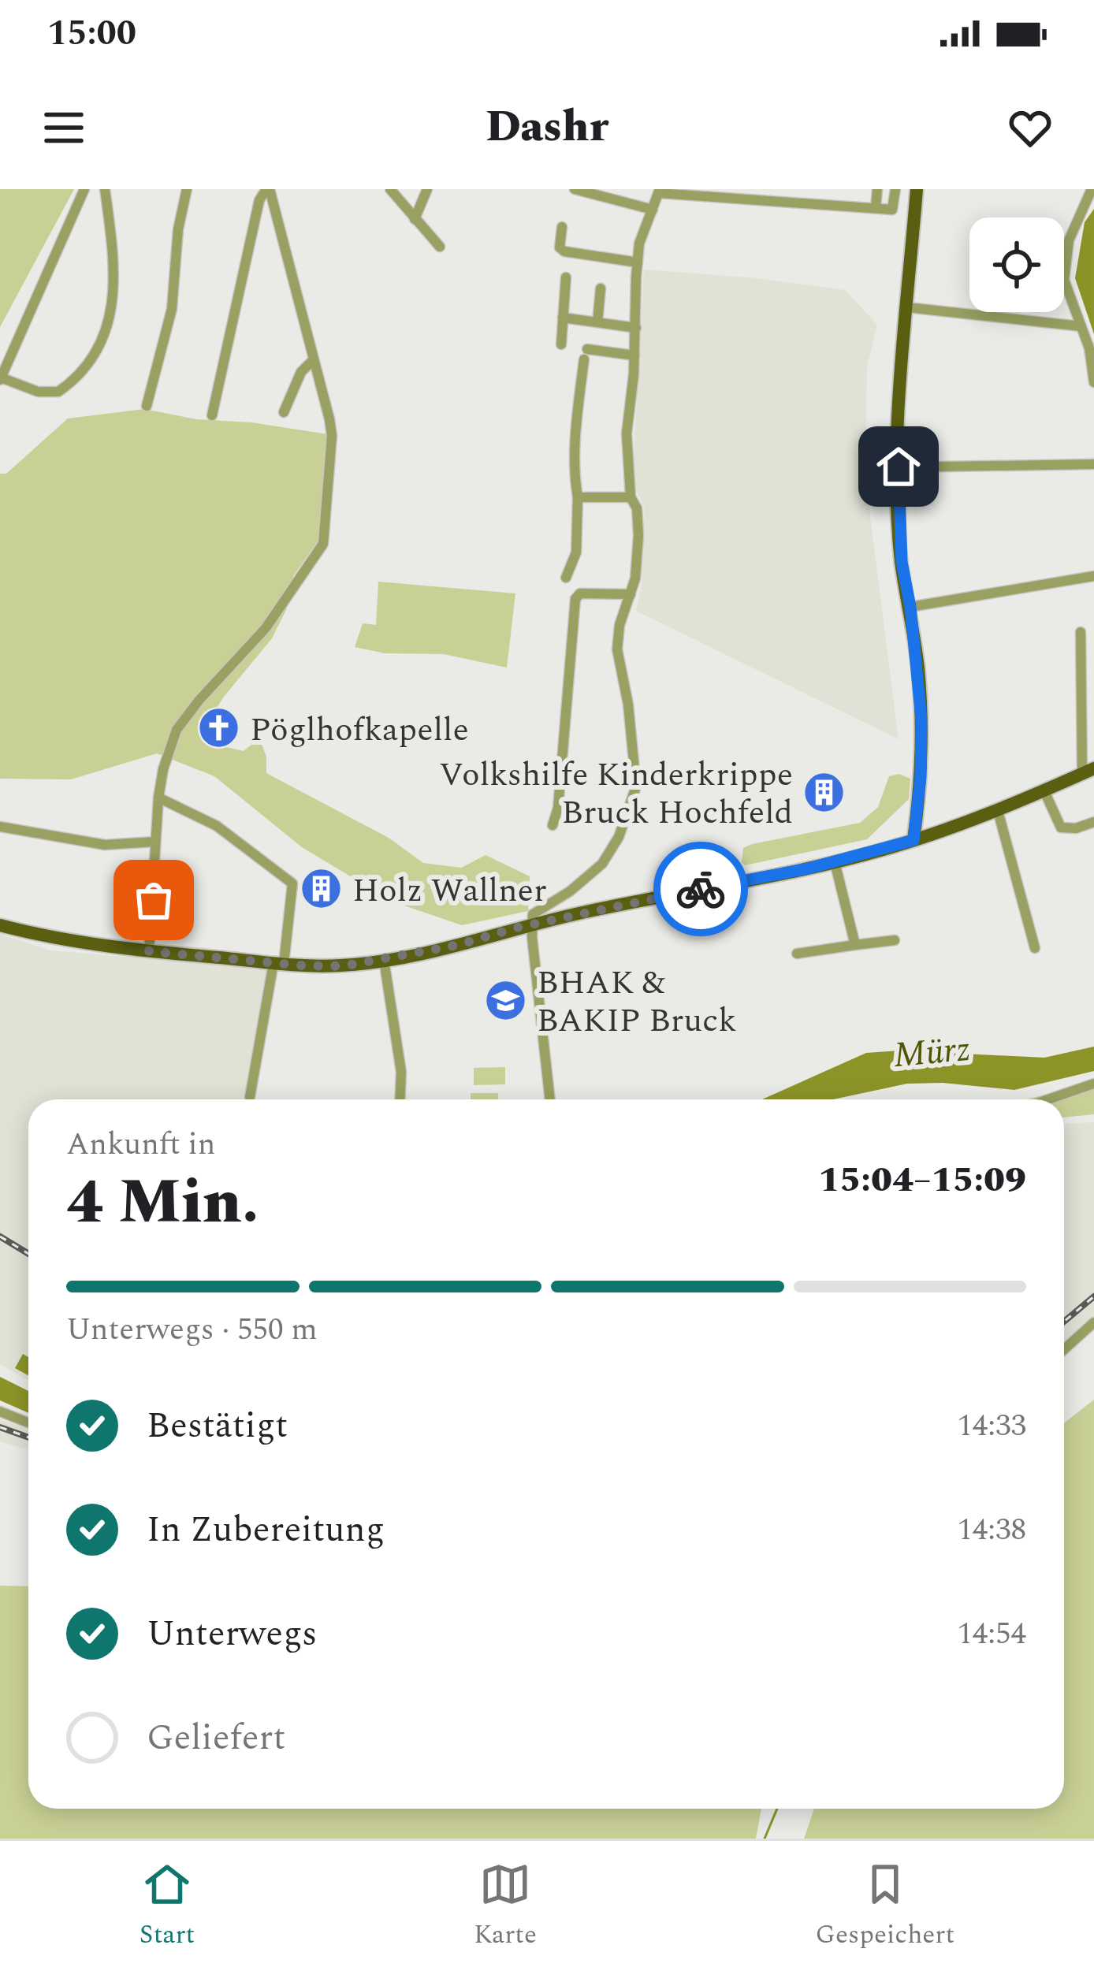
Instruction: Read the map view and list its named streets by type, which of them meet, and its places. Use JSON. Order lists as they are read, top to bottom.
{
  "water": ["Mürz"],
  "places": {
    "church": ["Pöglhofkapelle"],
    "building": ["Volkshilfe Kinderkrippe Bruck Hochfeld", "Holz Wallner"],
    "school or university": ["BHAK & BAKIP Bruck"]
  },
  "page": {
    "status": "15:00",
    "header": "Dashr",
    "heading": ["4 Min.", "Ankunft in", "15:04–15:09"],
    "bar": "Unterwegs · 550 m",
    "list": [
      ["Bestätigt", "14:33"],
      ["In Zubereitung", "14:38"],
      ["Unterwegs", "14:54"],
      "Geliefert"
    ],
    "tabs": ["Start", "Karte", "Gespeichert"]
  }
}
